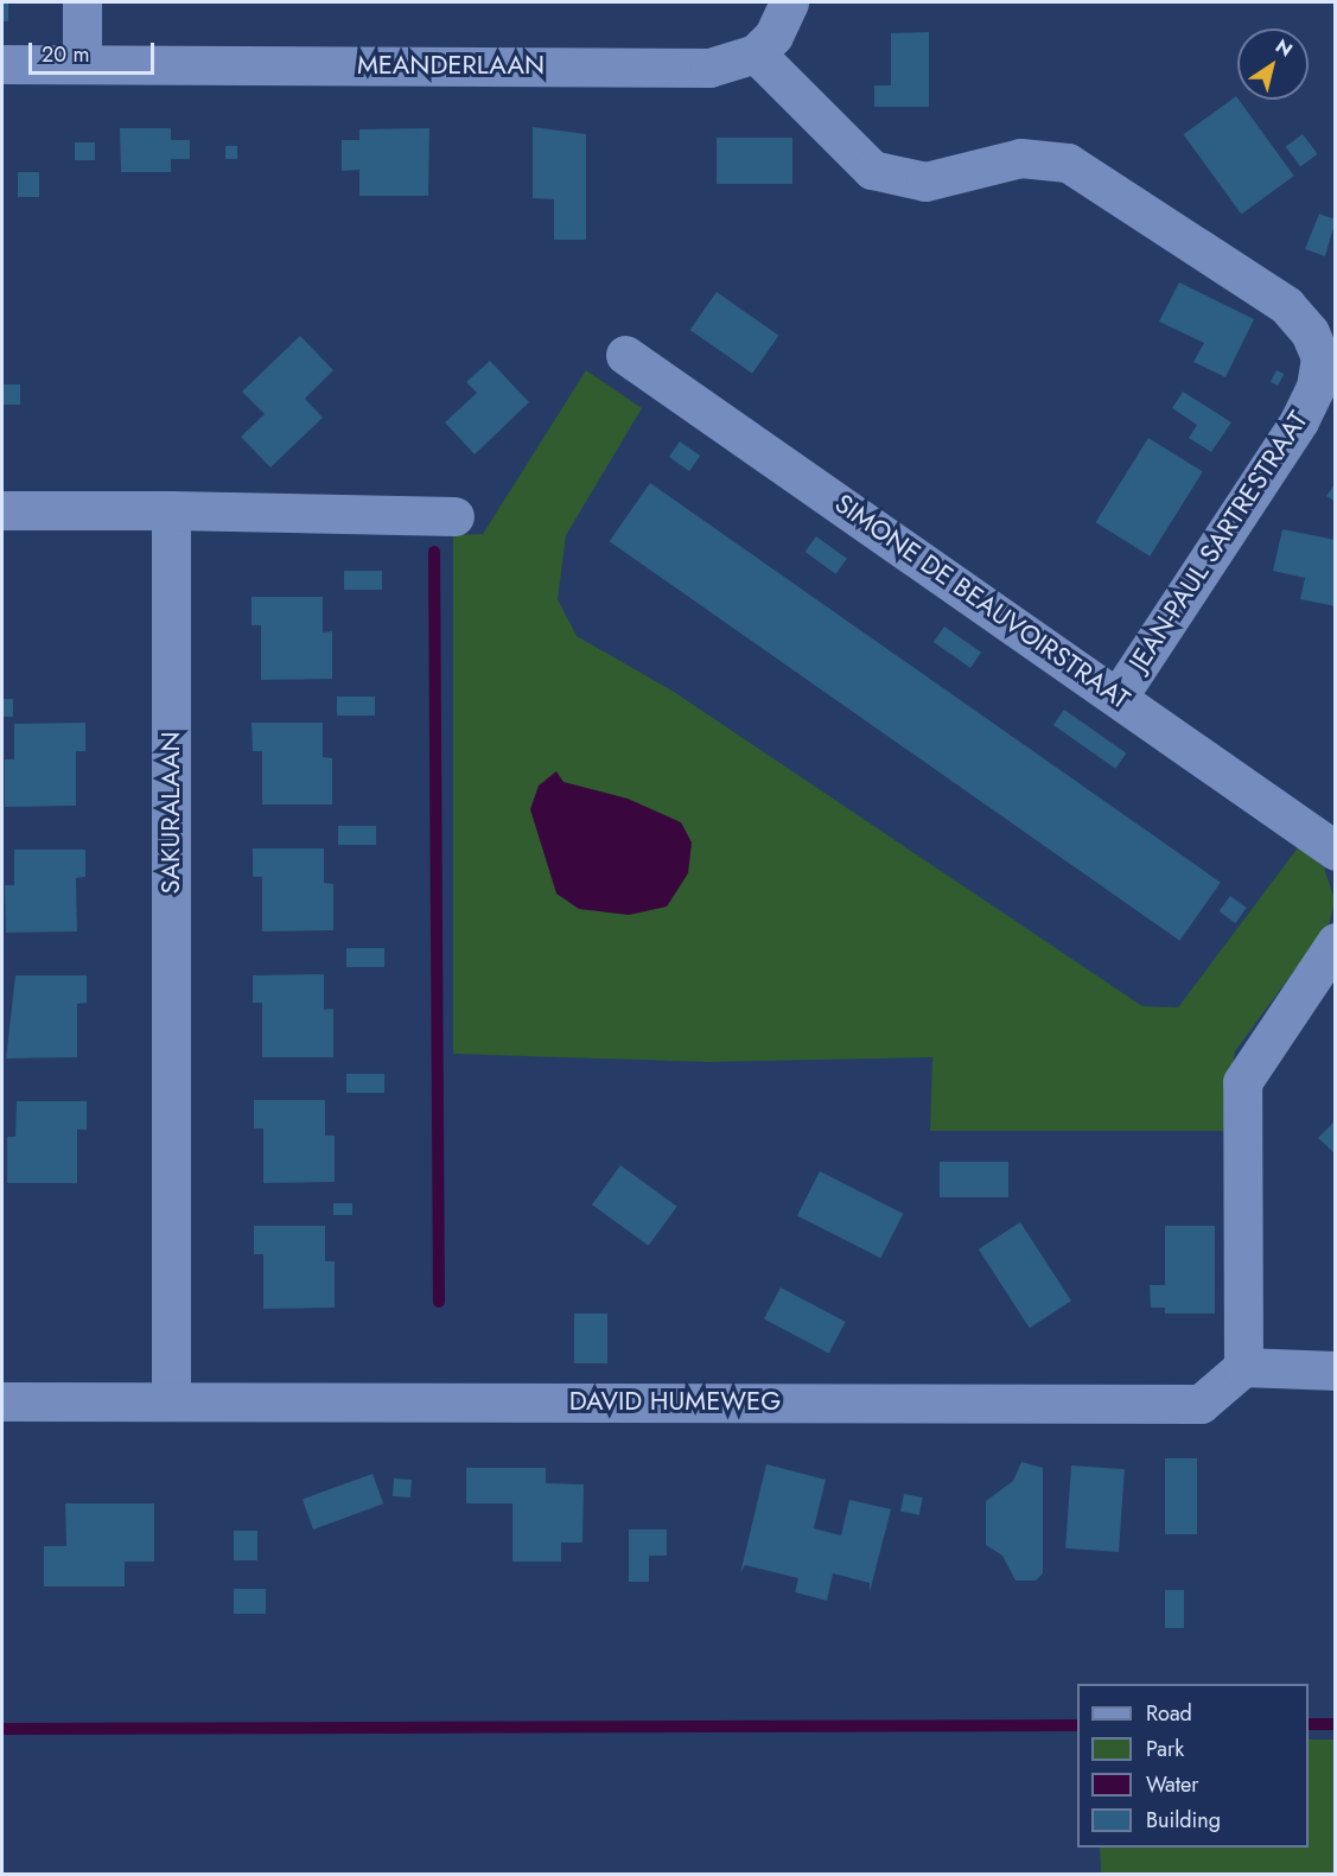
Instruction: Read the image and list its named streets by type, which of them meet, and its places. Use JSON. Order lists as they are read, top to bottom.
{
  "streets": {
    "street": [
      "MEANDERLAAN",
      "JEAN-PAUL SARTRESTRAAT",
      "SIMONE DE BEAUVOIRSTRAAT",
      "SAKURALAAN",
      "DAVID HUMEWEG"
    ]
  },
  "crossings": [
    ["MEANDERLAAN", "JEAN-PAUL SARTRESTRAAT"],
    ["JEAN-PAUL SARTRESTRAAT", "SIMONE DE BEAUVOIRSTRAAT"],
    ["SAKURALAAN", "DAVID HUMEWEG"]
  ],
  "legend": [
    "Road",
    "Park",
    "Water",
    "Building"
  ],
  "scale_bar": "20 m",
  "north": "top right"
}
